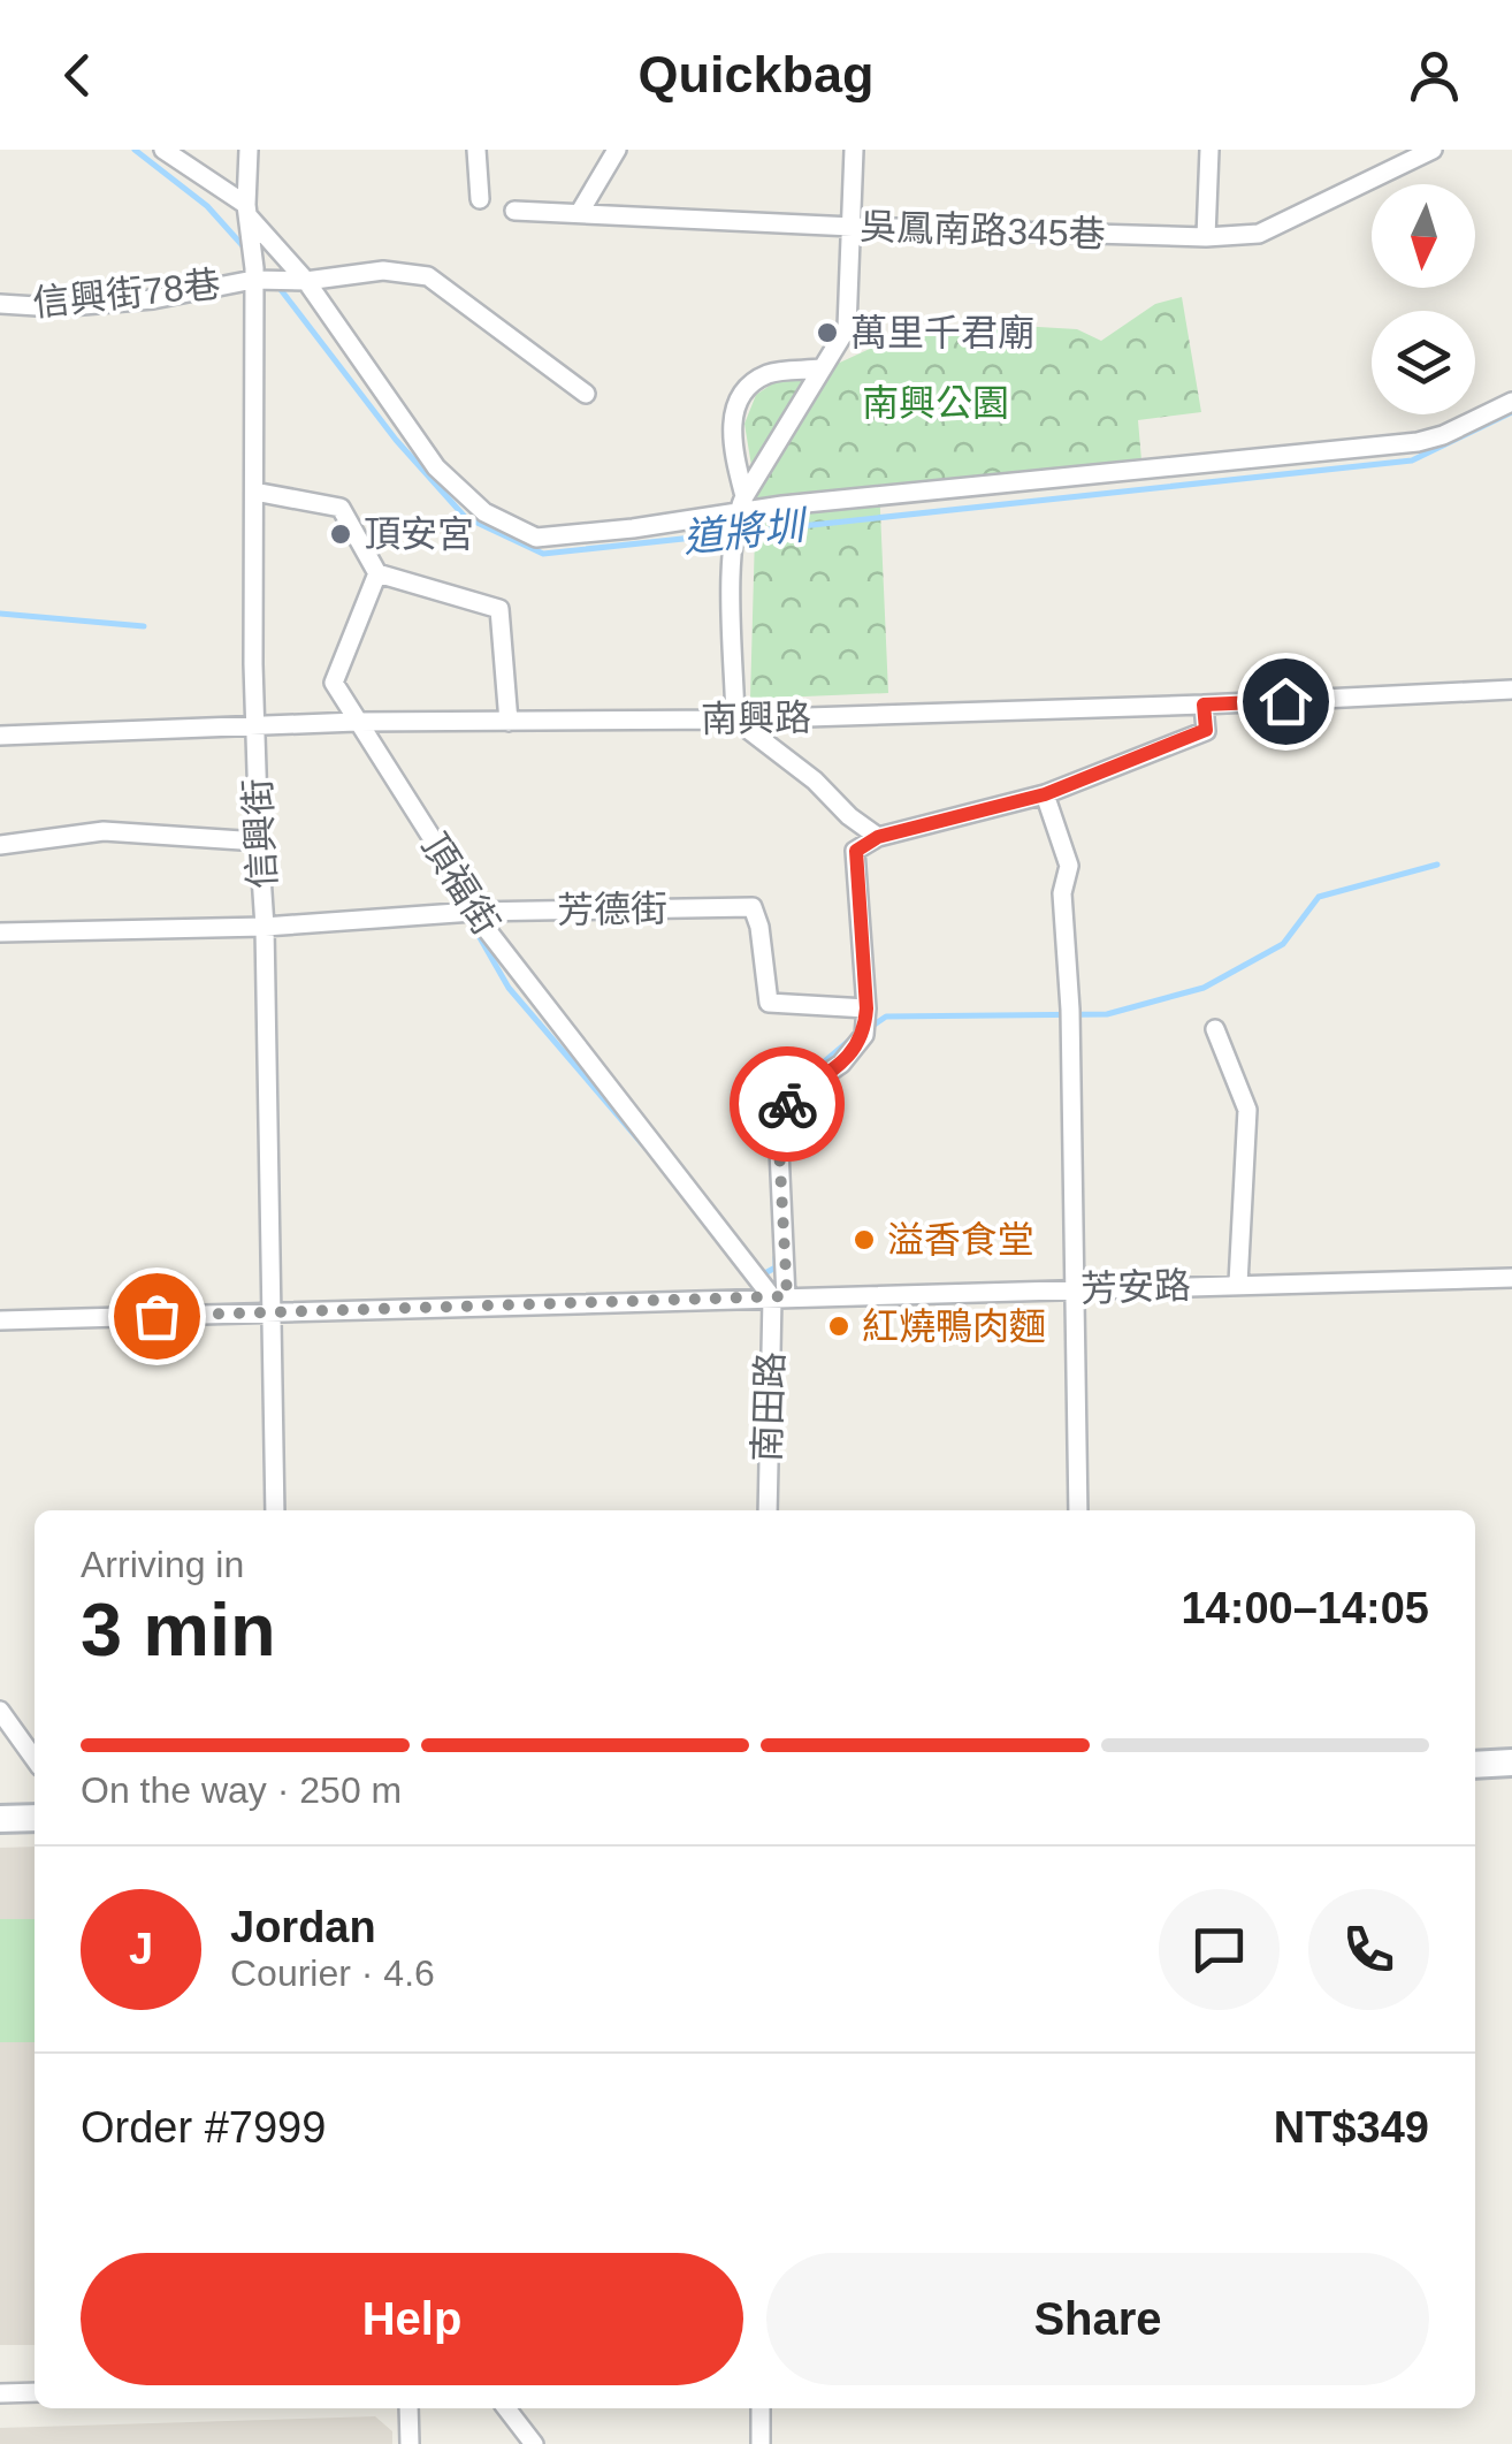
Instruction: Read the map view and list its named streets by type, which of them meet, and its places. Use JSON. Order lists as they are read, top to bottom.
{
  "streets": {
    "street": [
      "吳鳳南路345巷",
      "信興街78巷",
      "南興路",
      "信興街",
      "頂福街",
      "芳德街",
      "芳安路",
      "南田路"
    ]
  },
  "crossings": [
    ["信興街78巷", "信興街"],
    ["南興路", "信興街"],
    ["南興路", "頂福街"],
    ["信興街", "芳德街"],
    ["信興街", "芳安路"],
    ["頂福街", "芳德街"],
    ["頂福街", "芳安路"],
    ["頂福街", "南田路"],
    ["芳德街", "南田路"],
    ["芳安路", "南田路"]
  ],
  "water": ["道將圳"],
  "parks": ["南興公園"],
  "places": [
    "萬里千君廟",
    "頂安宮",
    "溢香食堂",
    "紅燒鴨肉麵"
  ],
  "north": "bottom",
  "page": {
    "header": "Quickbag",
    "heading": ["3 min", "Arriving in", "14:00–14:05"],
    "panel": [
      "Jordan",
      "Courier · 4.6",
      "Order #7999",
      "NT$349"
    ],
    "bar": "On the way · 250 m",
    "round": "J",
    "buttons": ["Help", "Share"]
  }
}
